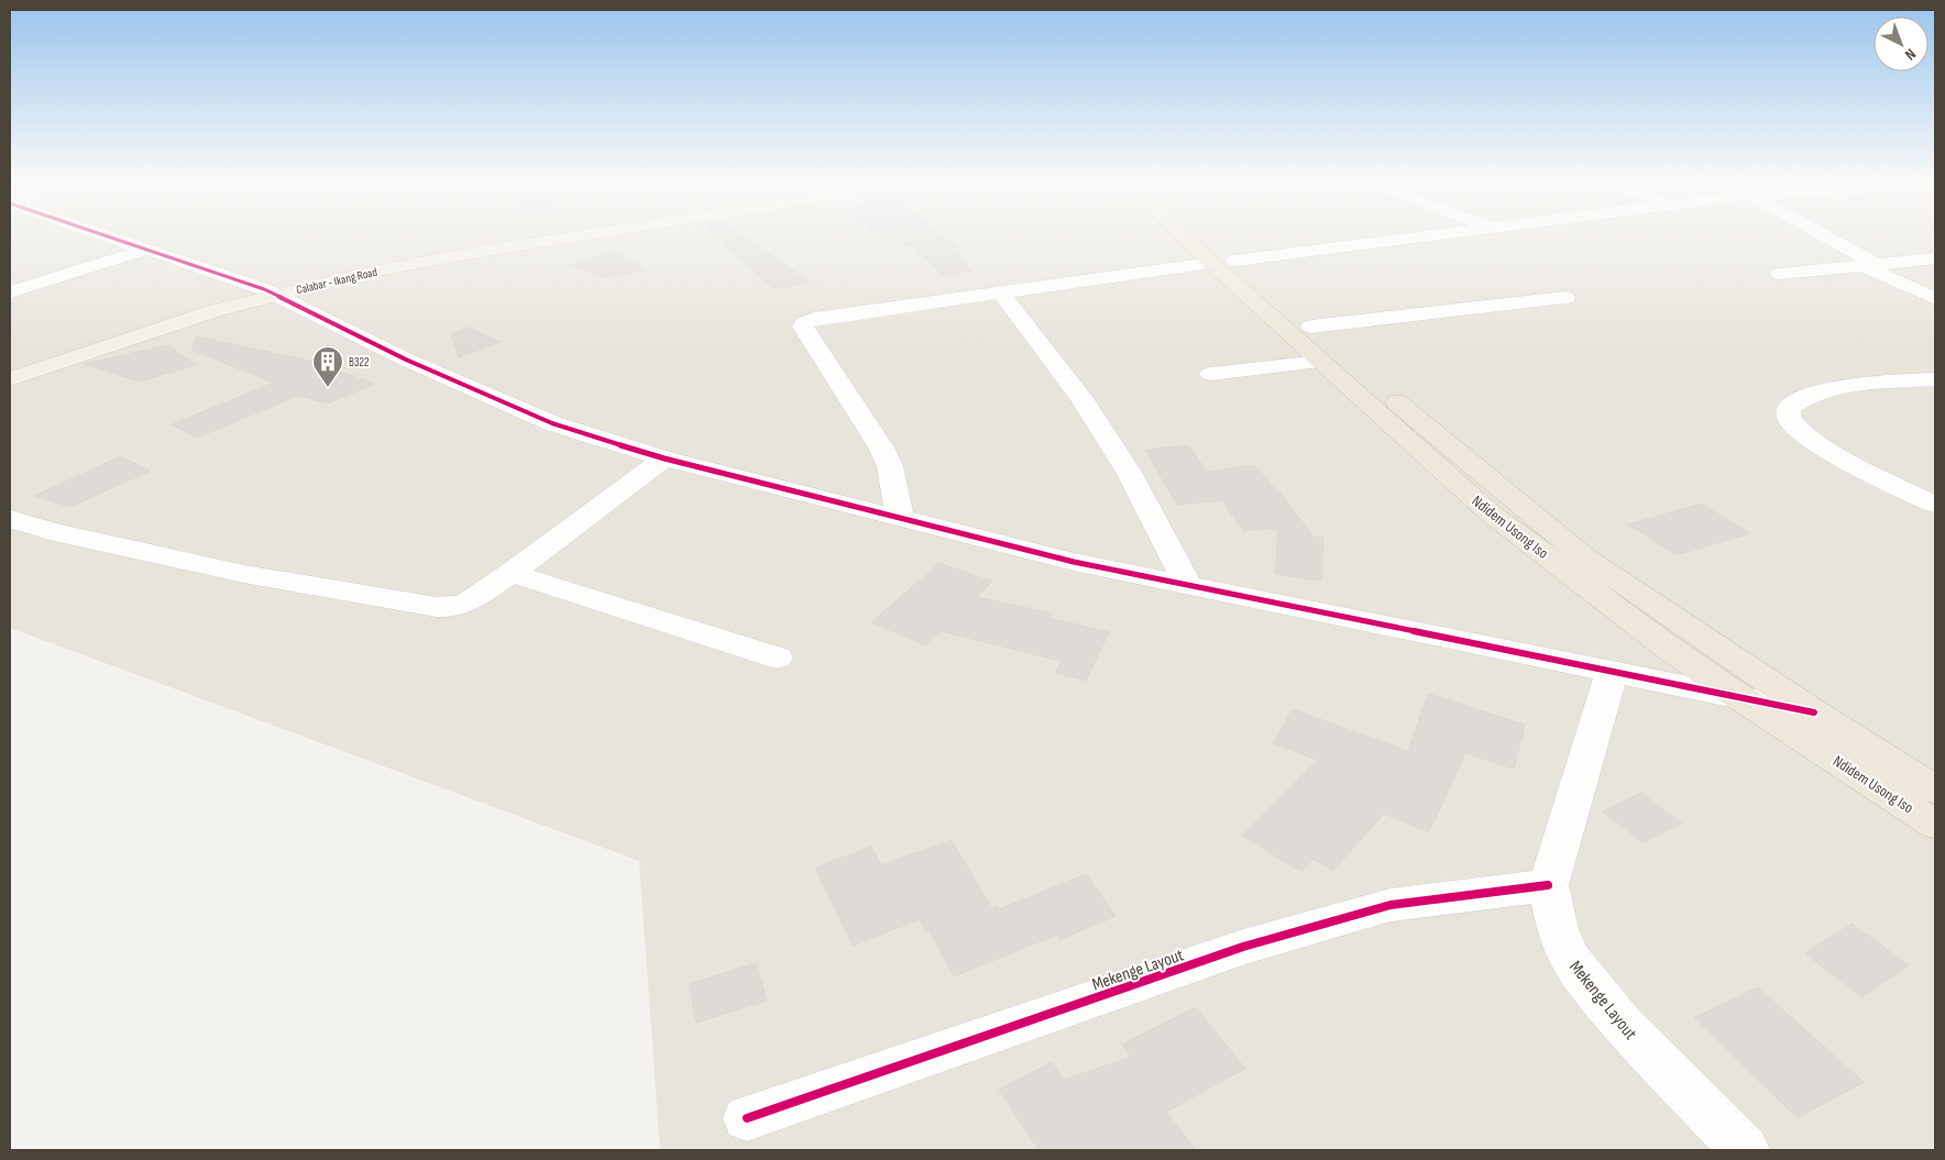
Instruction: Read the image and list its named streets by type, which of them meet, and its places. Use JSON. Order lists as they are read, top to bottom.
{
  "streets": {
    "highway": ["Ndidem Usong Iso"],
    "main road": ["Calabar - Ikang Road"],
    "street": ["Mekenge Layout"]
  },
  "places": {
    "building": ["B322"]
  },
  "north": "bottom right"
}
